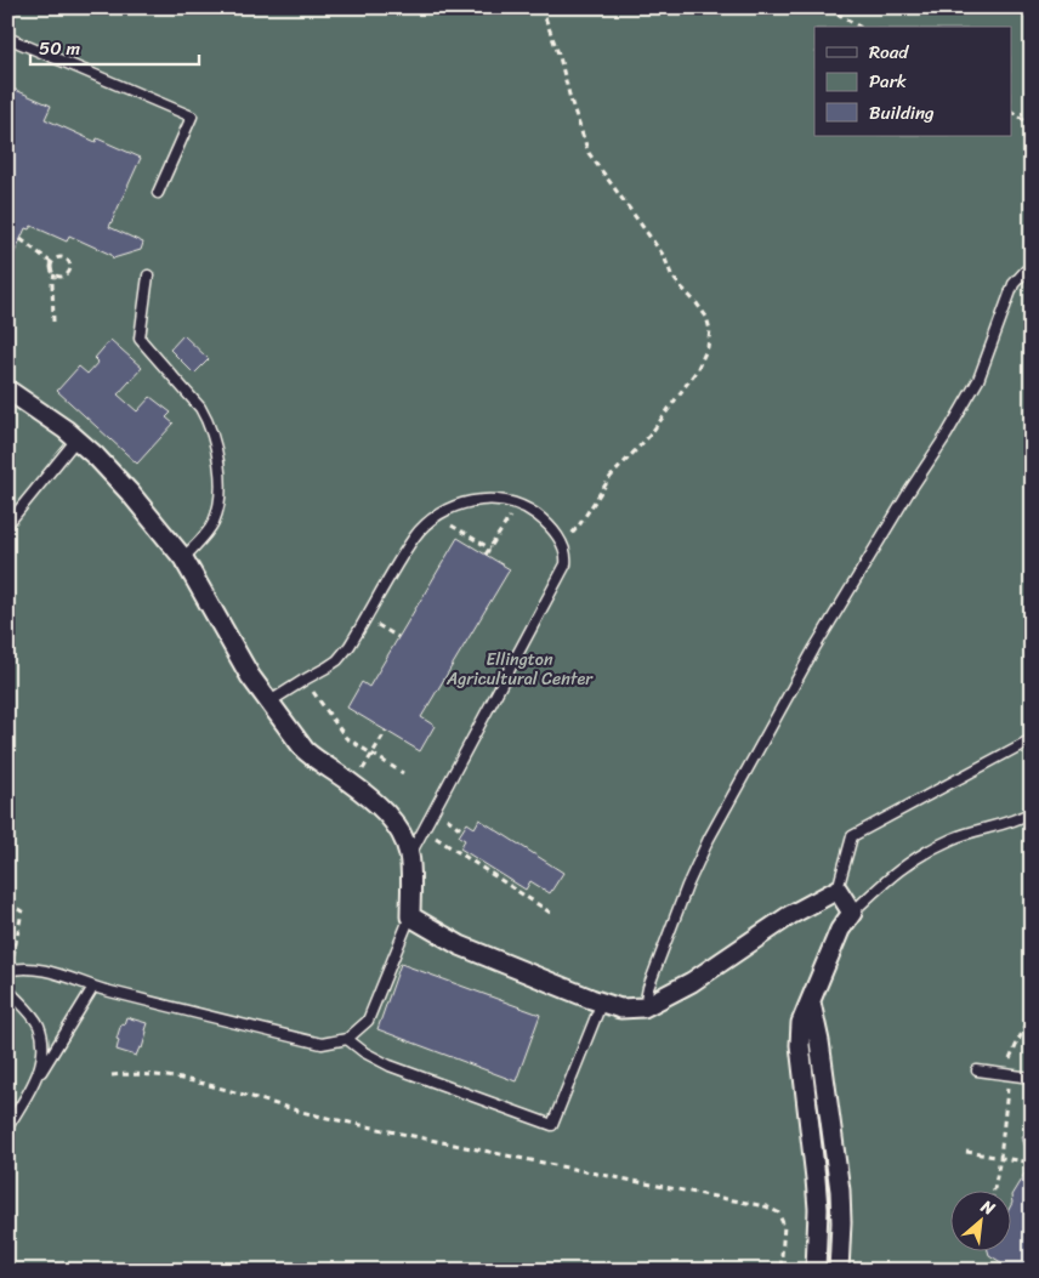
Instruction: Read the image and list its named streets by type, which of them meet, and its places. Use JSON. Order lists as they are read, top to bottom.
{
  "parks": ["Ellington Agricultural Center"],
  "legend": ["Road", "Park", "Building"],
  "scale_bar": "50 m",
  "north": "top right"
}
